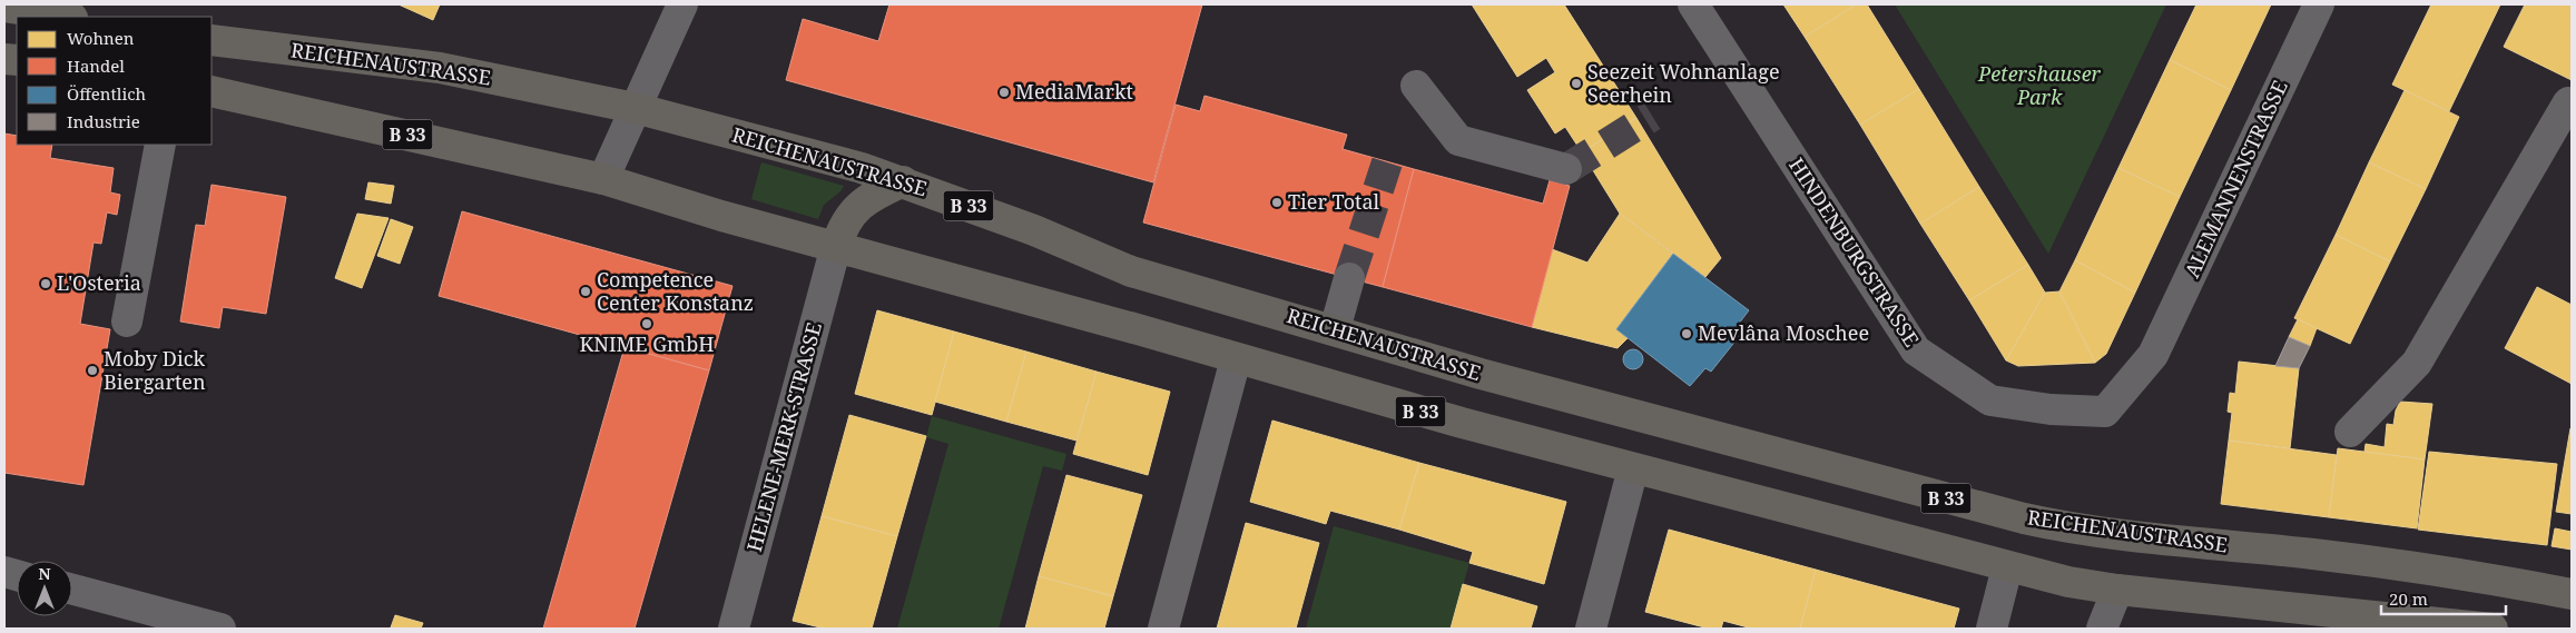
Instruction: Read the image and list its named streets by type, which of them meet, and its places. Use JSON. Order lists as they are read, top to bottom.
{
  "streets": {
    "main road": ["REICHENAUSTRASSE", "B 33"],
    "street": ["ALEMANNENSTRASSE", "HINDENBURGSTRASSE", "HELENE-MERK-STRASSE"]
  },
  "crossings": [
    ["B 33", "HELENE-MERK-STRASSE"],
    ["ALEMANNENSTRASSE", "HINDENBURGSTRASSE"]
  ],
  "parks": ["Petershauser Park"],
  "places": [
    "Seezeit Wohnanlage Seerhein",
    "MediaMarkt",
    "Tier Total",
    "L'Osteria",
    "Competence Center Konstanz",
    "KNIME GmbH",
    "Mevlâna Moschee",
    "Moby Dick Biergarten"
  ],
  "legend": [
    "Wohnen",
    "Handel",
    "Öffentlich",
    "Industrie"
  ],
  "scale_bar": "20 m",
  "north": "top"
}
